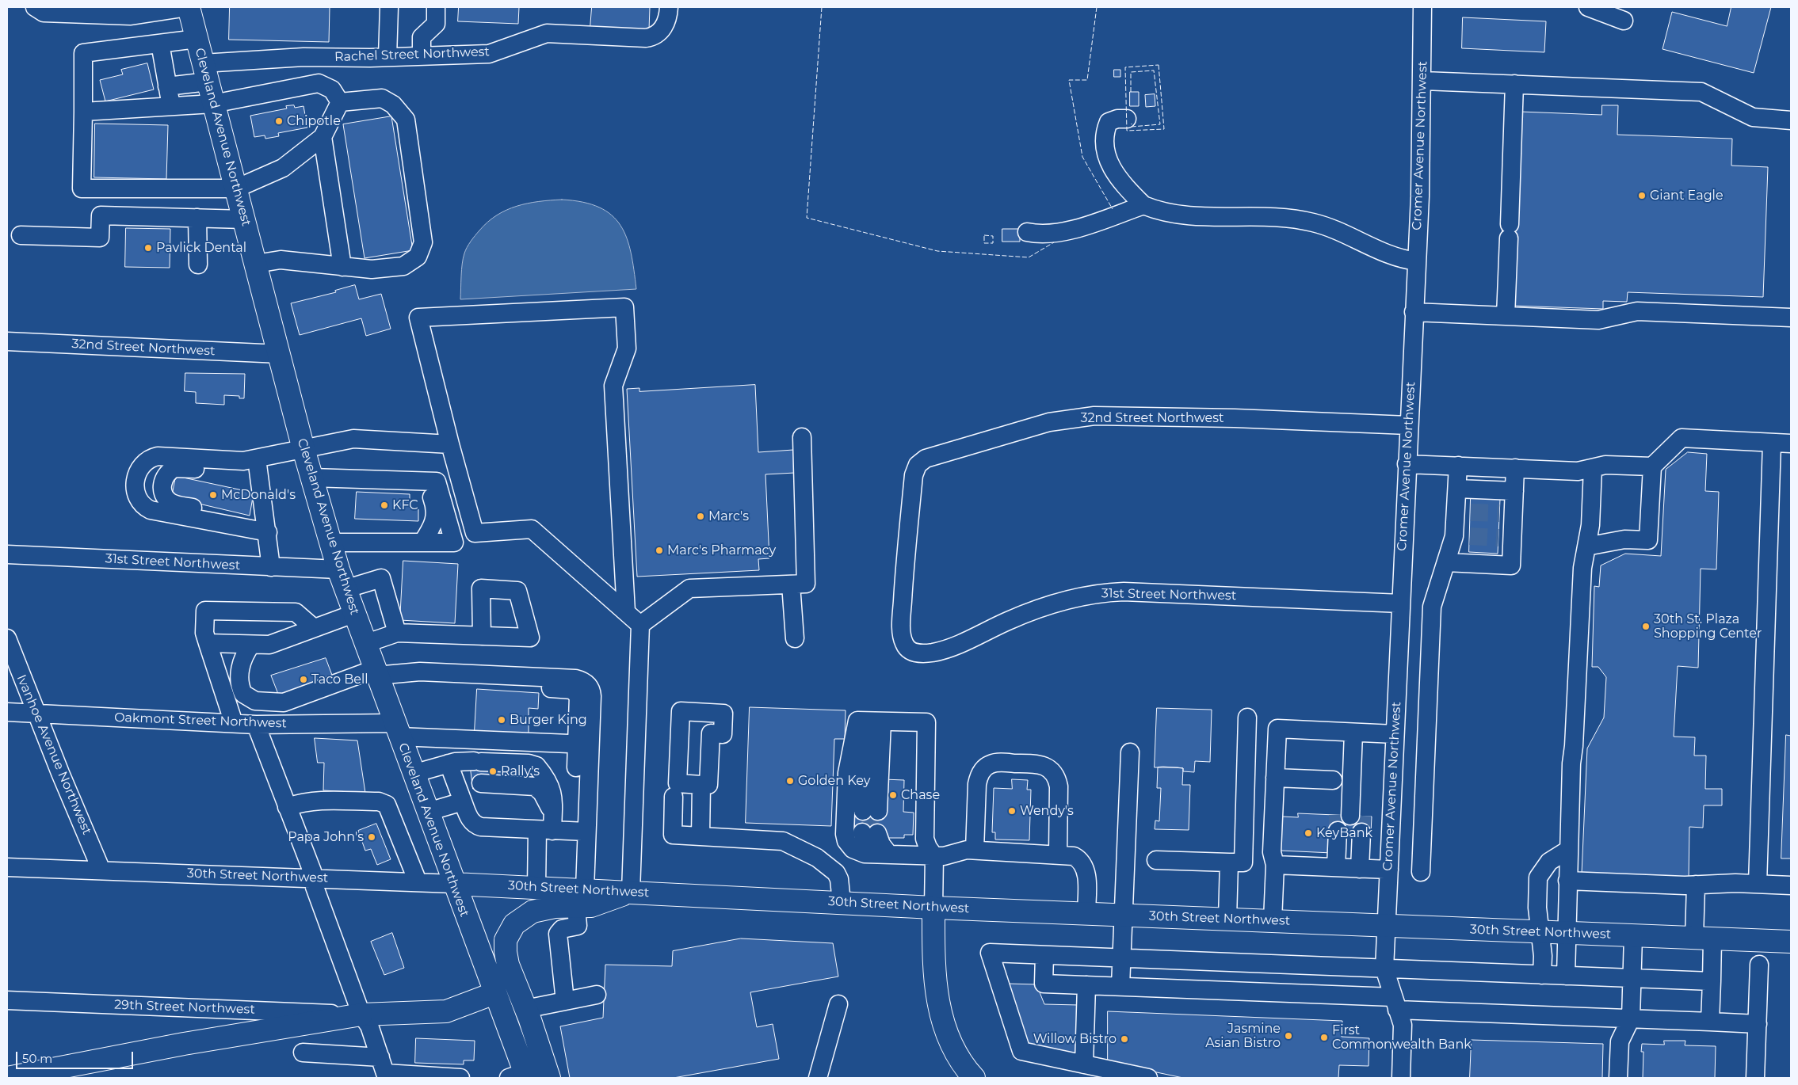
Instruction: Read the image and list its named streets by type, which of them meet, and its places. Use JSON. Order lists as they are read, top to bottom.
{
  "streets": {
    "main road": ["Cleveland Avenue Northwest", "30th Street Northwest"],
    "street": [
      "Rachel Street Northwest",
      "Cromer Avenue Northwest",
      "32nd Street Northwest",
      "31st Street Northwest",
      "Oakmont Street Northwest",
      "Ivanhoe Avenue Northwest",
      "29th Street Northwest"
    ]
  },
  "crossings": [
    ["Rachel Street Northwest", "Cleveland Avenue Northwest"],
    ["Cleveland Avenue Northwest", "32nd Street Northwest"],
    ["Cleveland Avenue Northwest", "31st Street Northwest"],
    ["Cleveland Avenue Northwest", "Oakmont Street Northwest"],
    ["Cleveland Avenue Northwest", "30th Street Northwest"],
    ["Cromer Avenue Northwest", "32nd Street Northwest"],
    ["Cromer Avenue Northwest", "31st Street Northwest"],
    ["Cromer Avenue Northwest", "30th Street Northwest"],
    ["32nd Street Northwest", "31st Street Northwest"],
    ["Oakmont Street Northwest", "Ivanhoe Avenue Northwest"],
    ["Ivanhoe Avenue Northwest", "30th Street Northwest"]
  ],
  "places": [
    "Chipotle",
    "Giant Eagle",
    "Pavlick Dental",
    "McDonald's",
    "KFC",
    "Marc's",
    "Marc's Pharmacy",
    "30th St. Plaza Shopping Center",
    "Taco Bell",
    "Burger King",
    "Rally's",
    "Golden Key",
    "Chase",
    "Wendy's",
    "KeyBank",
    "Papa John's",
    "Jasmine Asian Bistro",
    "First Commonwealth Bank",
    "Willow Bistro"
  ],
  "scale_bar": "50 m"
}
